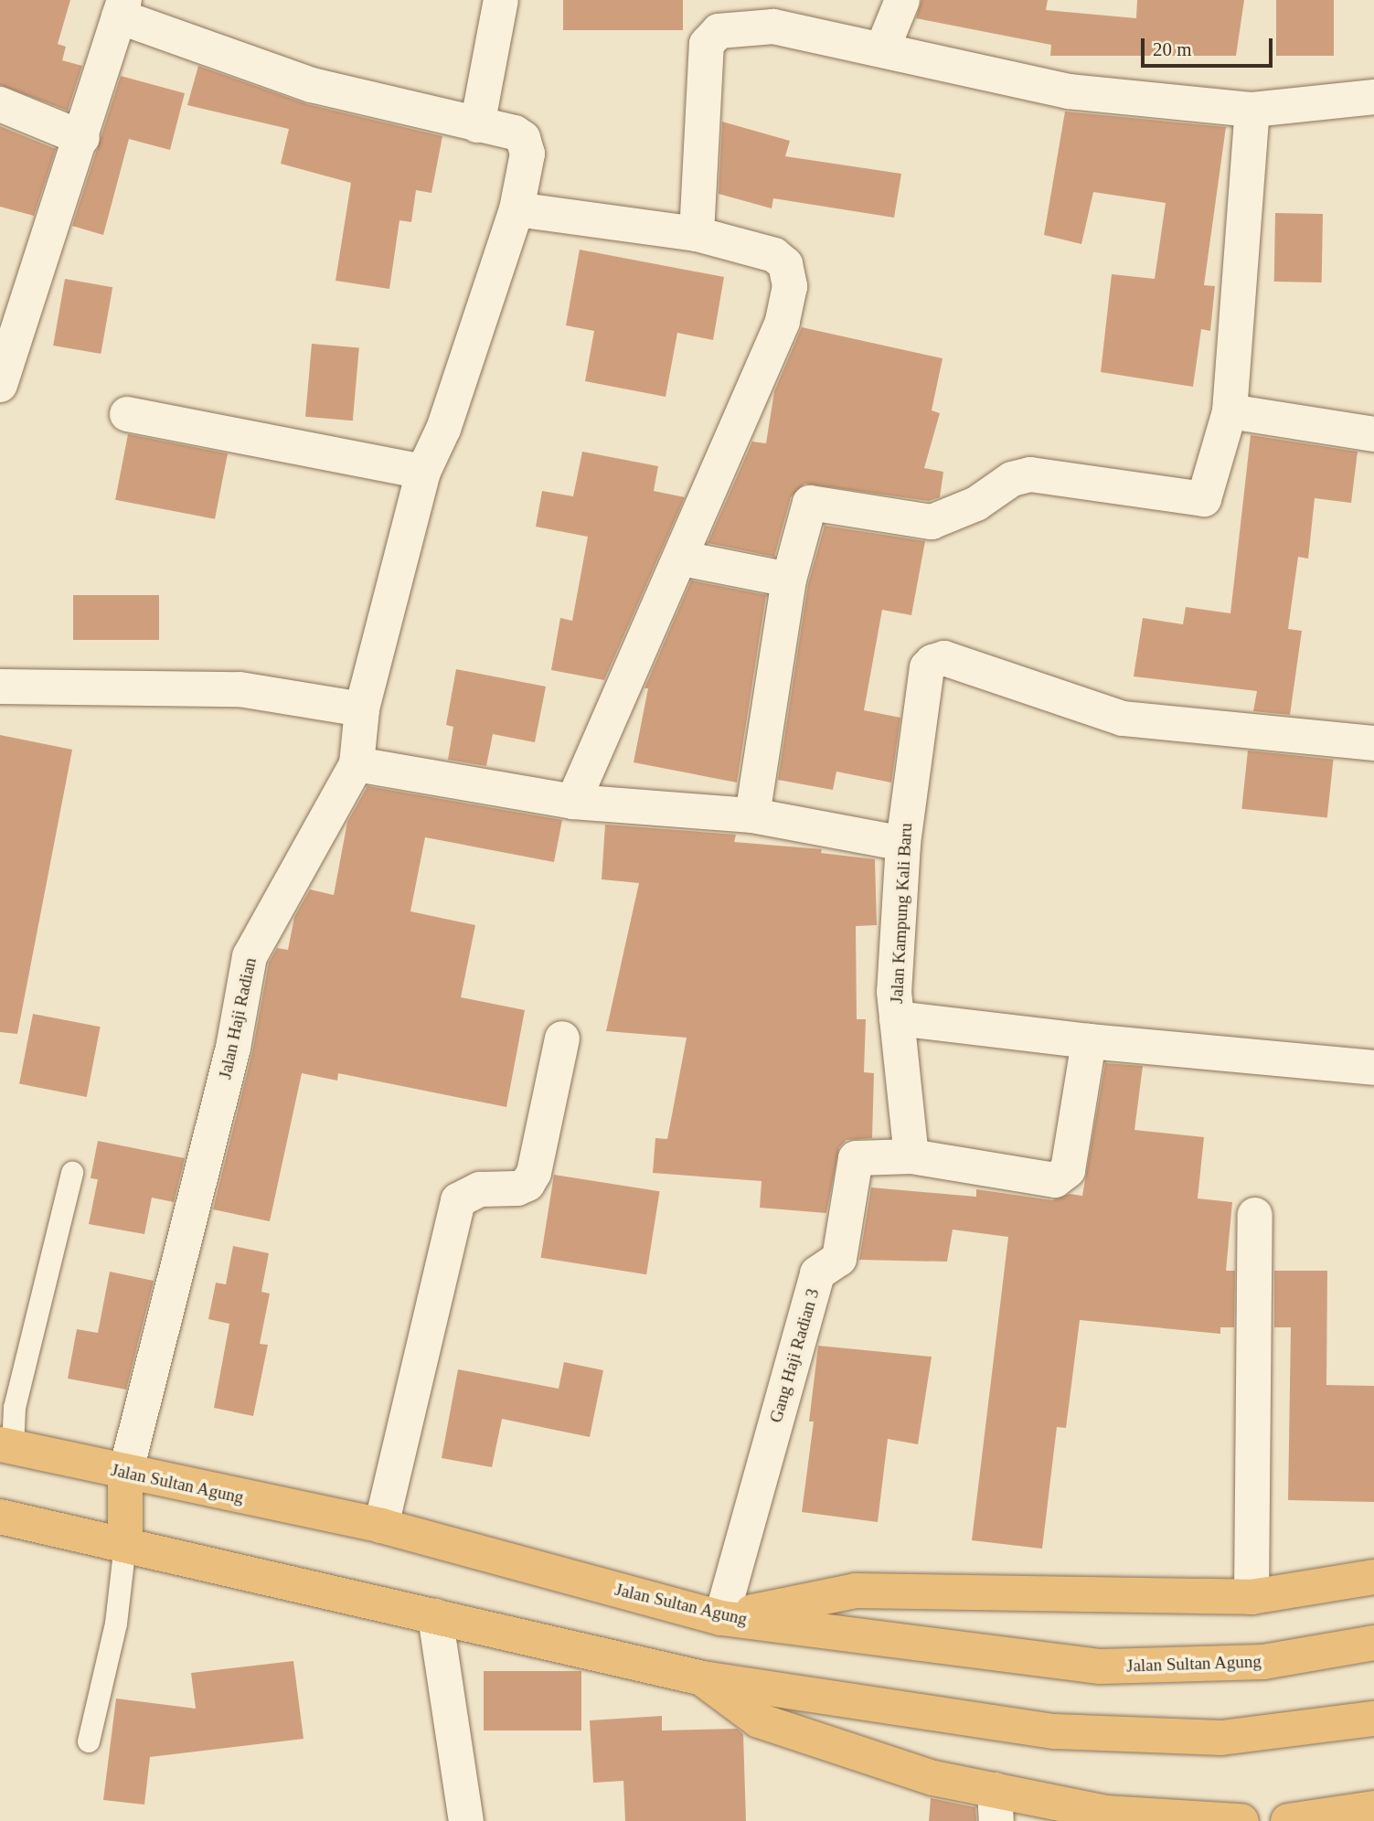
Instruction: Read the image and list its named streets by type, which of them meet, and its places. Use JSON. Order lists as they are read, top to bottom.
{
  "streets": {
    "highway": ["Jalan Sultan Agung"],
    "street": ["Jalan Kampung Kali Baru", "Jalan Haji Radian", "Gang Haji Radian 3"]
  },
  "crossings": [
    ["Jalan Kampung Kali Baru", "Gang Haji Radian 3"],
    ["Jalan Haji Radian", "Jalan Sultan Agung"],
    ["Gang Haji Radian 3", "Jalan Sultan Agung"]
  ],
  "scale_bar": "20 m"
}
